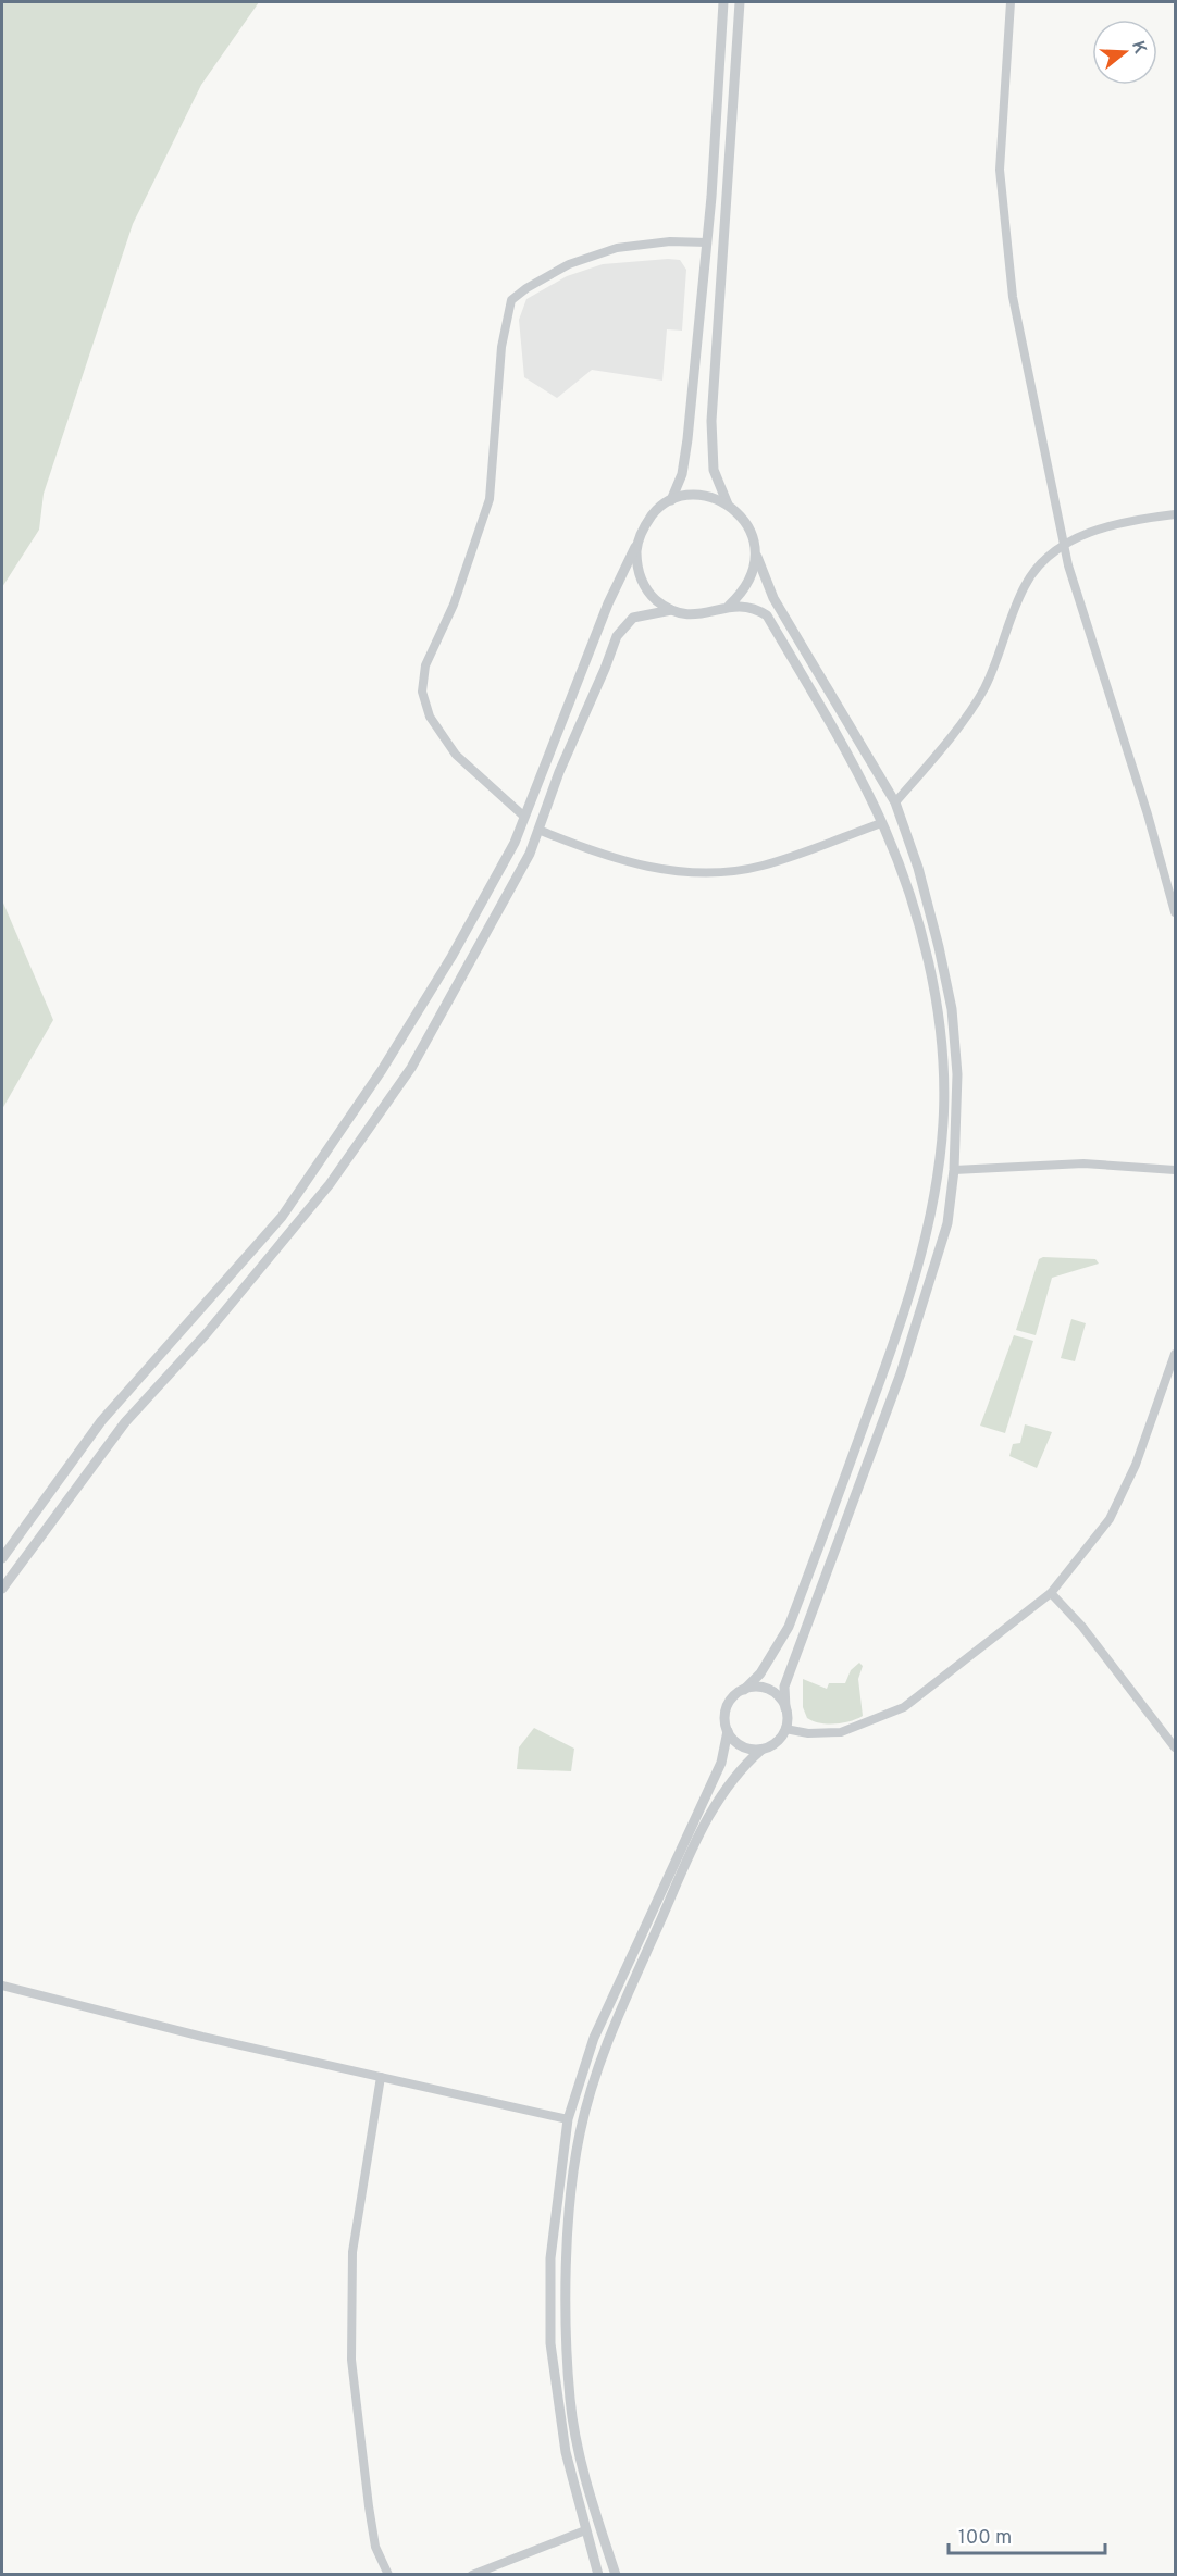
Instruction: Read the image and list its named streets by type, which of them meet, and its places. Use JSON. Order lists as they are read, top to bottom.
{
  "scale_bar": "100 m",
  "north": "right"
}
